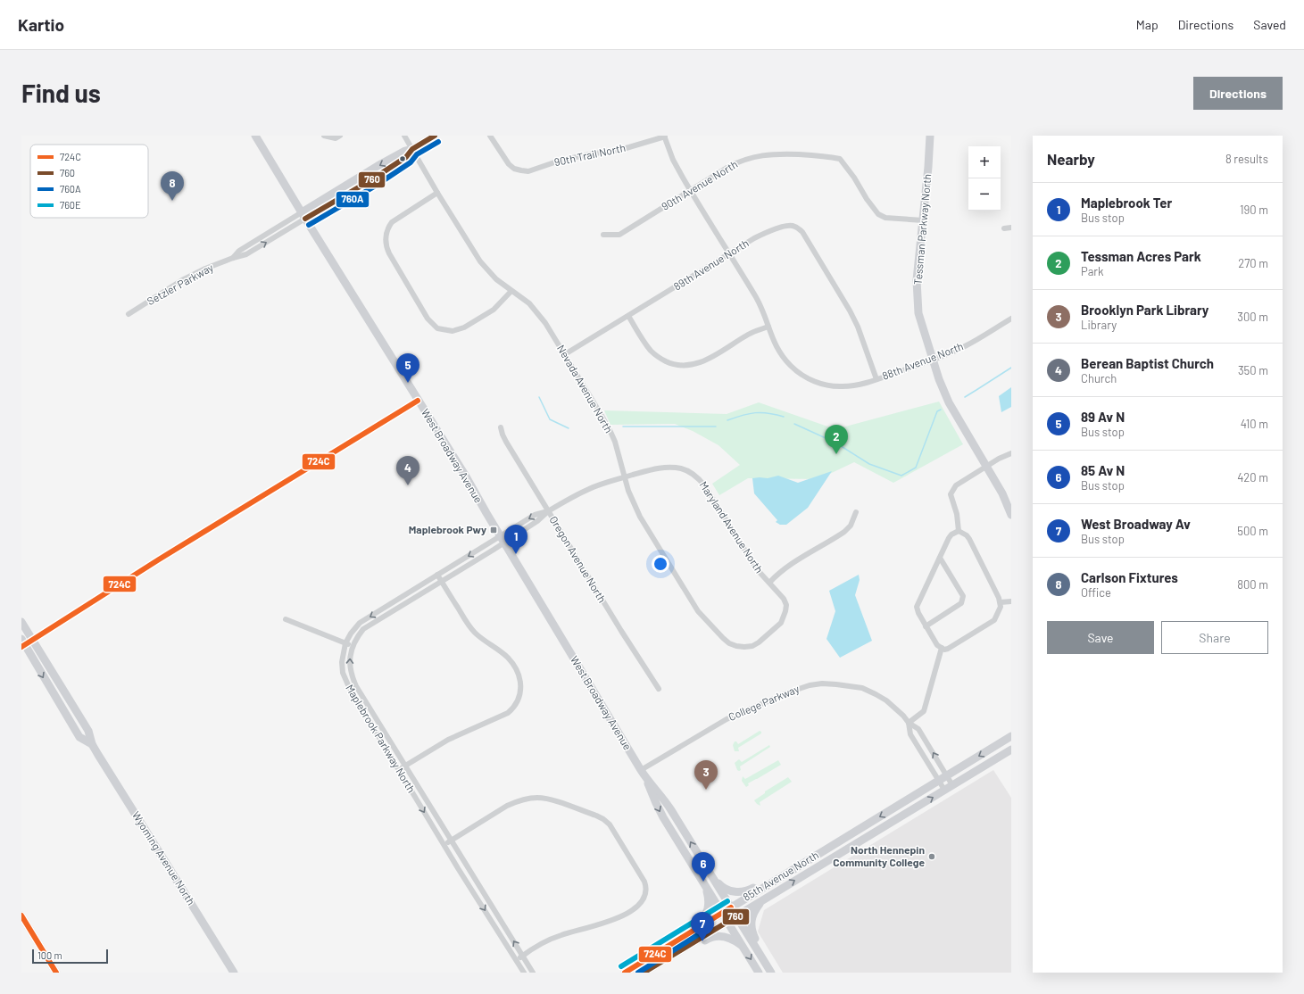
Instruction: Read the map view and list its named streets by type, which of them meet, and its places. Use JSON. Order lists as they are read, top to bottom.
{
  "streets": {
    "main road": [
      "Tessman Parkway North",
      "West Broadway Avenue",
      "Wyoming Avenue North",
      "85th Avenue North"
    ],
    "street": [
      "90th Trail North",
      "90th Avenue North",
      "89th Avenue North",
      "Setzler Parkway",
      "88th Avenue North",
      "Nevada Avenue North",
      "Maryland Avenue North",
      "Oregon Avenue North",
      "College Parkway",
      "Maplebrook Parkway North"
    ]
  },
  "crossings": [
    ["90th Trail North", "88th Avenue North"],
    ["90th Avenue North", "Tessman Parkway North"],
    ["90th Avenue North", "88th Avenue North"],
    ["Tessman Parkway North", "88th Avenue North"],
    ["89th Avenue North", "88th Avenue North"],
    ["89th Avenue North", "Nevada Avenue North"],
    ["Setzler Parkway", "West Broadway Avenue"],
    ["Nevada Avenue North", "Maryland Avenue North"],
    ["West Broadway Avenue", "Maryland Avenue North"],
    ["West Broadway Avenue", "College Parkway"],
    ["West Broadway Avenue", "Maplebrook Parkway North"],
    ["West Broadway Avenue", "85th Avenue North"],
    ["Maryland Avenue North", "Oregon Avenue North"],
    ["Maryland Avenue North", "Maplebrook Parkway North"],
    ["College Parkway", "85th Avenue North"]
  ],
  "places": {
    "transit": ["Maplebrook Pwy"],
    "other": ["North Hennepin Community College"]
  },
  "lines": [
    "transit line 760",
    "transit line 760A",
    "transit line 724C",
    "transit line 760E"
  ],
  "legend": [
    "724C",
    "760",
    "760A",
    "760E"
  ],
  "scale_bar": "100 m",
  "page": {
    "header": "Kartio",
    "nav": ["Map", "Directions", "Saved"],
    "buttons": [
      "Directions",
      ["Save", "Share"]
    ],
    "title": "Find us",
    "heading": ["Nearby", "8 results"],
    "map_buttons": ["+", "−"],
    "pins": [
      "8",
      "5",
      "2",
      "4",
      "1",
      "3",
      "6",
      "7"
    ],
    "list": [
      {
        "mark": "1",
        "name": "Maplebrook Ter",
        "note": "Bus stop",
        "value": "190 m"
      },
      {
        "mark": "2",
        "name": "Tessman Acres Park",
        "note": "Park",
        "value": "270 m"
      },
      {
        "mark": "3",
        "name": "Brooklyn Park Library",
        "note": "Library",
        "value": "300 m"
      },
      {
        "mark": "4",
        "name": "Berean Baptist Church",
        "note": "Church",
        "value": "350 m"
      },
      {
        "mark": "5",
        "name": "89 Av N",
        "note": "Bus stop",
        "value": "410 m"
      },
      {
        "mark": "6",
        "name": "85 Av N",
        "note": "Bus stop",
        "value": "420 m"
      },
      {
        "mark": "7",
        "name": "West Broadway Av",
        "note": "Bus stop",
        "value": "500 m"
      },
      {
        "mark": "8",
        "name": "Carlson Fixtures",
        "note": "Office",
        "value": "800 m"
      }
    ],
    "scale": "100 m"
  }
}
